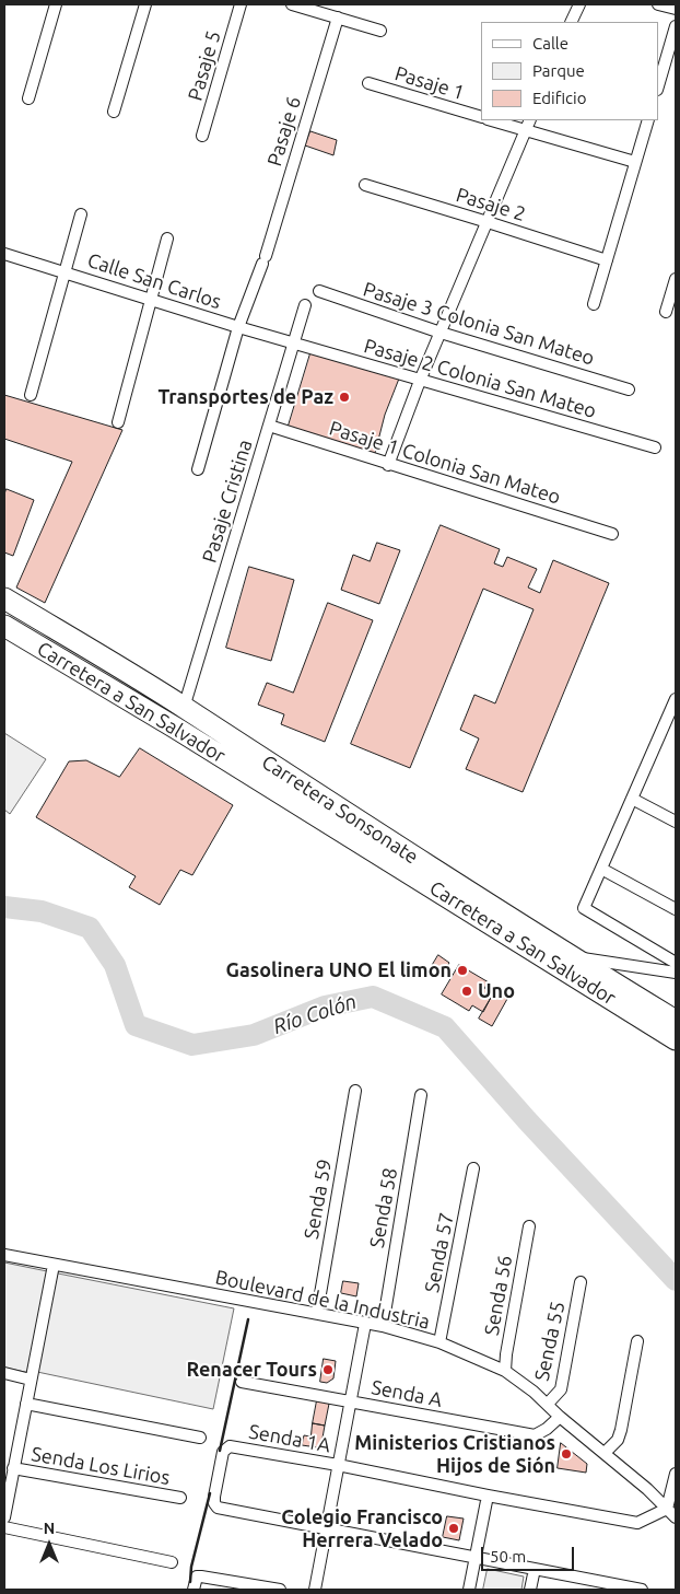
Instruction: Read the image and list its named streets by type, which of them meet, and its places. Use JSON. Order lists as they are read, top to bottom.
{
  "streets": {
    "highway": ["Carretera a San Salvador", "Carretera Sonsonate"],
    "street": [
      "Pasaje 5",
      "Pasaje 1",
      "Pasaje 6",
      "Pasaje 2",
      "Calle San Carlos",
      "Pasaje 3 Colonia San Mateo",
      "Pasaje 2 Colonia San Mateo",
      "Pasaje 1 Colonia San Mateo",
      "Pasaje Cristina",
      "Senda 59",
      "Senda 58",
      "Senda 57",
      "Senda 56",
      "Boulevard de la Industria",
      "Senda 55",
      "Senda A",
      "Senda 1A",
      "Senda Los Lirios"
    ]
  },
  "crossings": [
    ["Pasaje 6", "Calle San Carlos"],
    ["Calle San Carlos", "Pasaje 2 Colonia San Mateo"],
    ["Calle San Carlos", "Pasaje Cristina"],
    ["Pasaje 2 Colonia San Mateo", "Pasaje Cristina"],
    ["Pasaje 1 Colonia San Mateo", "Pasaje Cristina"],
    ["Pasaje Cristina", "Carretera Sonsonate"],
    ["Senda 59", "Boulevard de la Industria"],
    ["Senda 58", "Boulevard de la Industria"],
    ["Senda 57", "Boulevard de la Industria"],
    ["Senda 56", "Boulevard de la Industria"],
    ["Boulevard de la Industria", "Senda 55"],
    ["Boulevard de la Industria", "Senda A"],
    ["Boulevard de la Industria", "Senda 1A"]
  ],
  "water": ["Río Colón"],
  "places": [
    "Transportes de Paz",
    "Gasolinera UNO El limon",
    "Uno",
    "Renacer Tours",
    "Ministerios Cristianos Hijos de Sión",
    "Colegio Francisco Herrera Velado"
  ],
  "legend": ["Calle", "Parque", "Edificio"],
  "scale_bar": "50 m",
  "north": "top"
}
